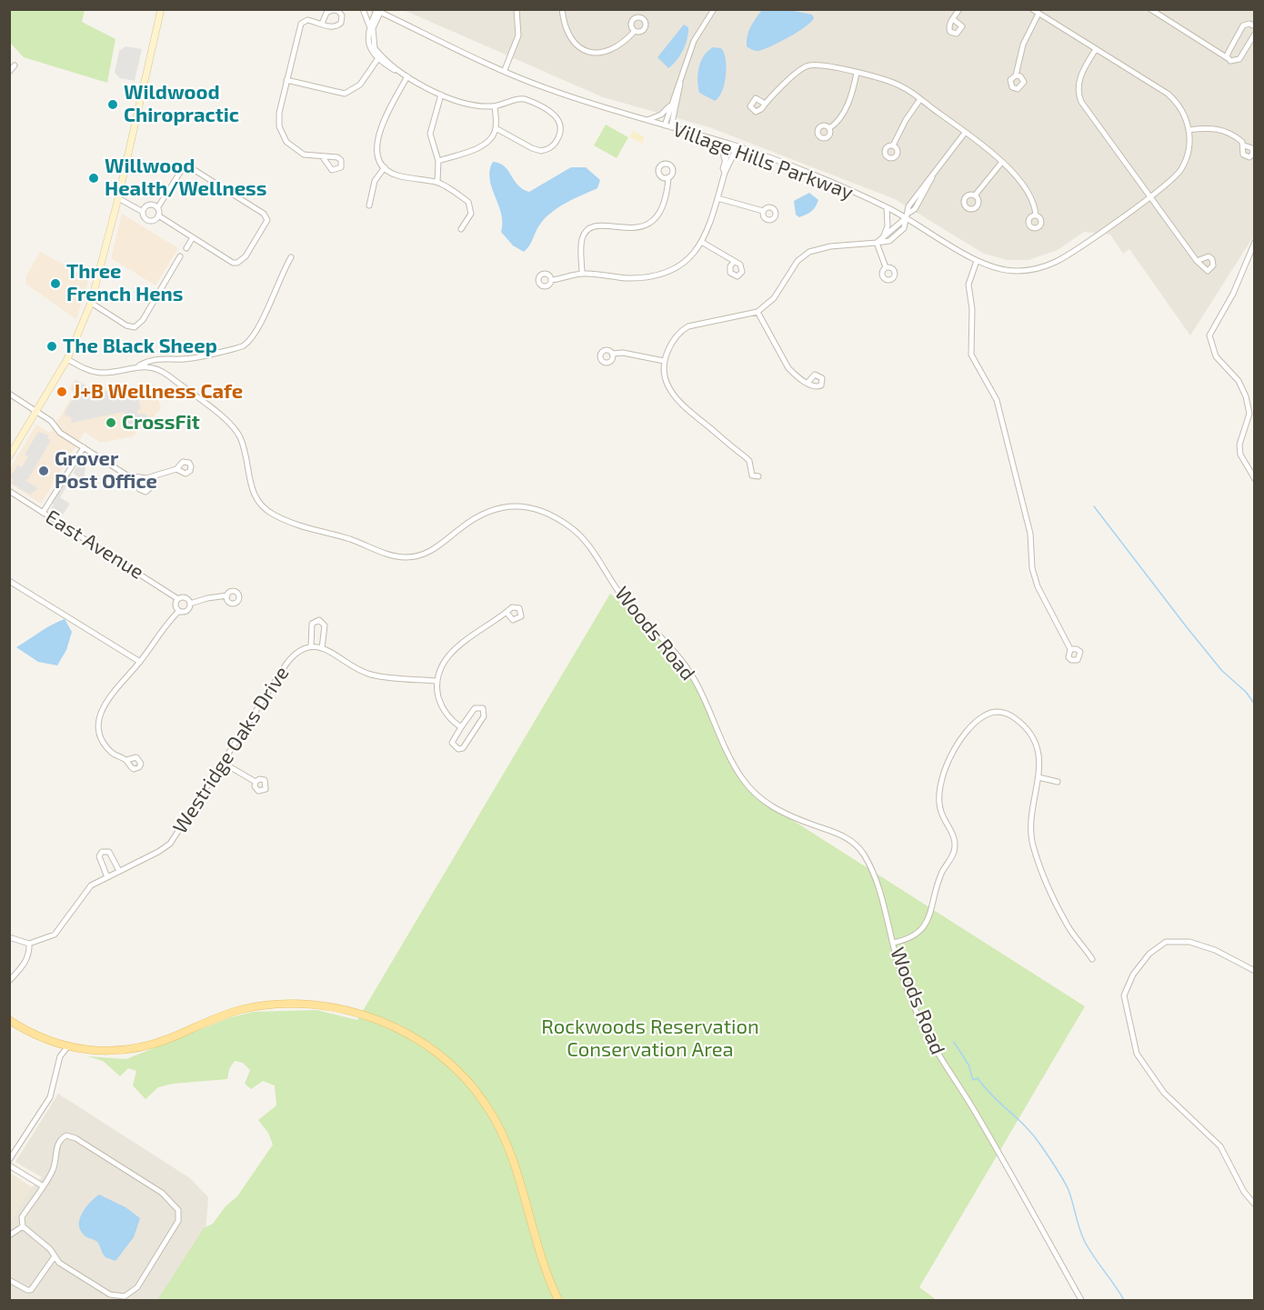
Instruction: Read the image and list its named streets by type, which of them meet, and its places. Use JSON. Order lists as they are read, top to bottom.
{
  "streets": {
    "street": [
      "Village Hills Parkway",
      "East Avenue",
      "Woods Road",
      "Westridge Oaks Drive"
    ]
  },
  "parks": ["Rockwoods Reservation Conservation Area"],
  "places": [
    "Wildwood Chiropractic",
    "Willwood Health/Wellness",
    "Three French Hens",
    "The Black Sheep",
    "J+B Wellness Cafe",
    "CrossFit",
    "Grover Post Office"
  ]
}
